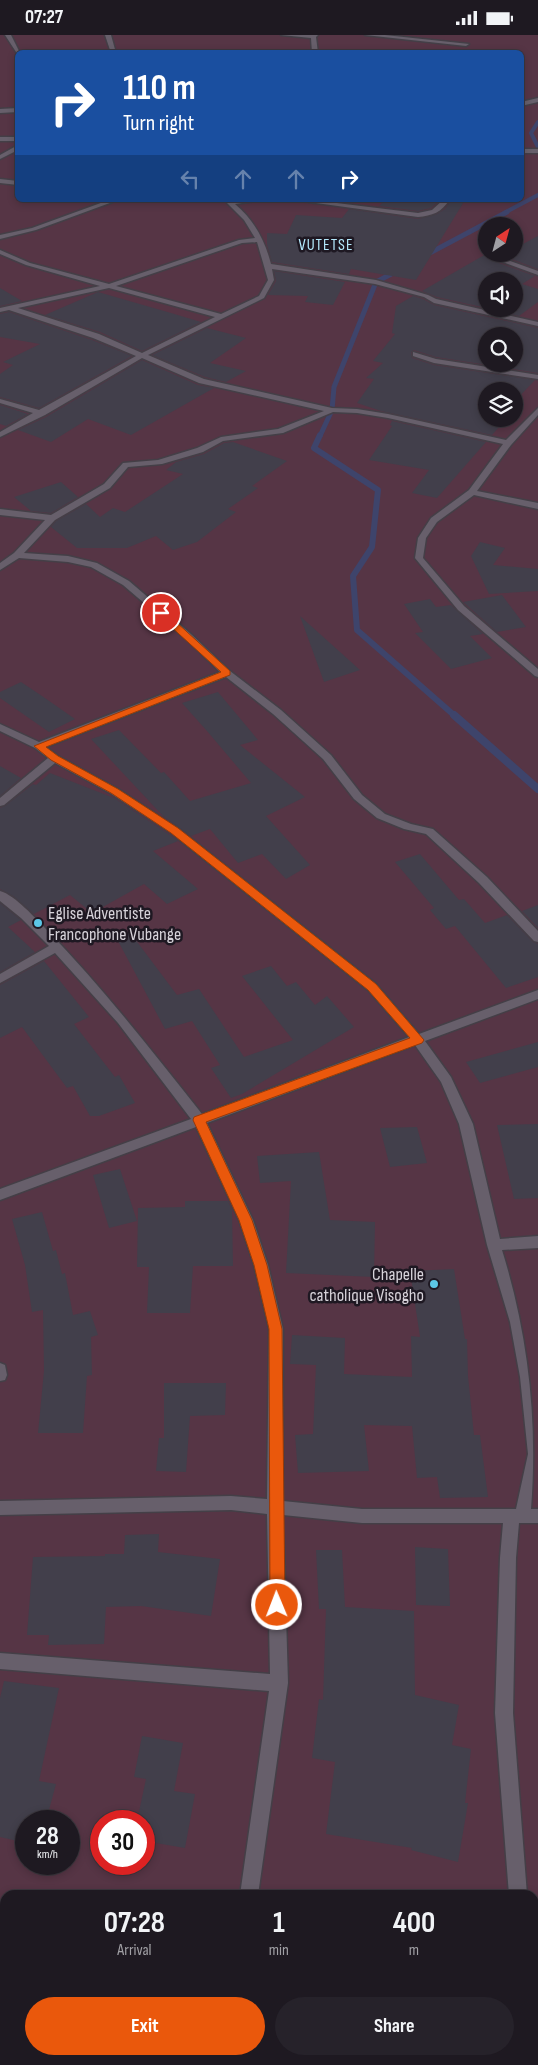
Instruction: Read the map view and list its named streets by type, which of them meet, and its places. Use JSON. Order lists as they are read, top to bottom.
{
  "districts": ["VUTETSE"],
  "places": ["Eglise Adventiste Francophone Vubange", "Chapelle catholique Visogho"],
  "north": "top right",
  "page": {
    "status": "07:27",
    "turn": ["110 m", "Turn right"],
    "speed": "28 km/h",
    "limit": "30",
    "eta": [
      "07:28",
      "Arrival",
      "1",
      "min",
      "400",
      "m"
    ],
    "buttons": ["Exit", "Share"]
  }
}
